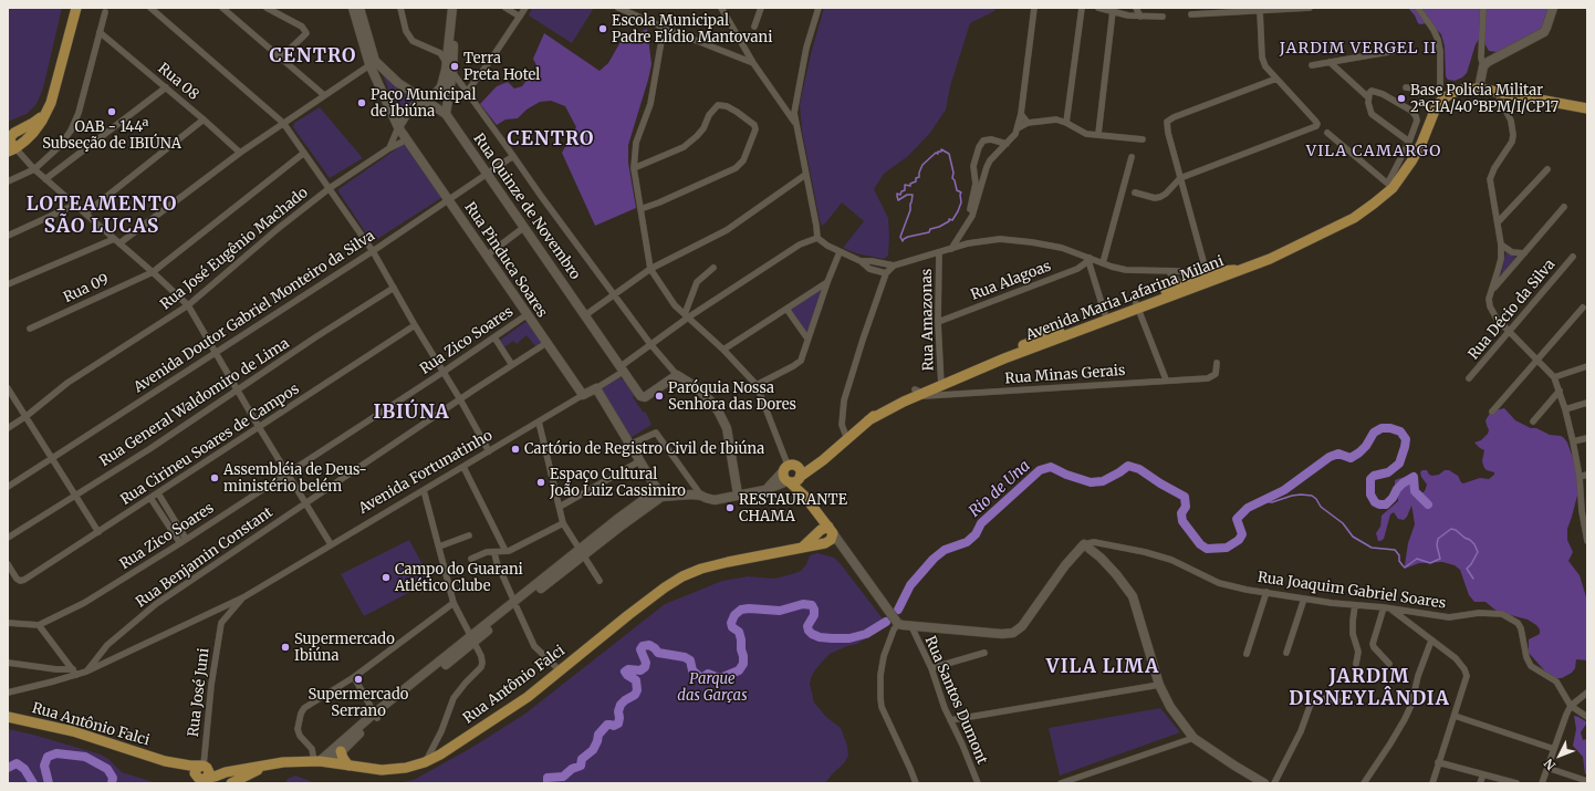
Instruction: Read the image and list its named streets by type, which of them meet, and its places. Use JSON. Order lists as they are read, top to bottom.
{
  "streets": {
    "main road": [
      "Rua Quinze de Novembro",
      "Rua Pinduca Soares",
      "Avenida Maria Lafarina Milani",
      "Avenida Fortunatinho",
      "Rua Antônio Falci"
    ],
    "street": [
      "Rua 08",
      "Rua José Eugênio Machado",
      "Rua Alagoas",
      "Rua 09",
      "Rua Décio da Silva",
      "Avenida Doutor Gabriel Monteiro da Silva",
      "Rua Amazonas",
      "Rua Zico Soares",
      "Rua Minas Gerais",
      "Rua General Waldomiro de Lima",
      "Rua Cirineu Soares de Campos",
      "Rua Benjamin Constant",
      "Rua Joaquim Gabriel Soares",
      "Rua José Juni",
      "Rua Santos Dumont"
    ]
  },
  "crossings": [
    ["Rua Quinze de Novembro", "Rua Pinduca Soares"],
    ["Rua Quinze de Novembro", "Avenida Doutor Gabriel Monteiro da Silva"],
    ["Rua Quinze de Novembro", "Avenida Fortunatinho"],
    ["Rua José Eugênio Machado", "Rua Pinduca Soares"],
    ["Rua Pinduca Soares", "Avenida Doutor Gabriel Monteiro da Silva"],
    ["Rua Pinduca Soares", "Rua Zico Soares"],
    ["Rua Pinduca Soares", "Avenida Fortunatinho"],
    ["Rua Pinduca Soares", "Rua Benjamin Constant"],
    ["Rua Alagoas", "Rua Amazonas"],
    ["Avenida Maria Lafarina Milani", "Rua Amazonas"],
    ["Avenida Maria Lafarina Milani", "Rua Minas Gerais"],
    ["Avenida Fortunatinho", "Rua Benjamin Constant"],
    ["Avenida Fortunatinho", "Rua José Juni"],
    ["Rua Antônio Falci", "Rua José Juni"]
  ],
  "districts": [
    "JARDIM VERGEL II",
    "CENTRO",
    "CENTRO",
    "VILA CAMARGO",
    "LOTEAMENTO SÃO LUCAS",
    "IBIÚNA",
    "VILA LIMA",
    "JARDIM DISNEYLÂNDIA"
  ],
  "water": ["Rio de Una"],
  "parks": ["Parque das Garças"],
  "places": [
    "Escola Municipal Padre Elídio Mantovani",
    "Terra Preta Hotel",
    "Base Policia Militar 2ªCIA/40°BPM/I/CP17",
    "Paço Municipal de Ibiúna",
    "OAB - 144ª Subseção de IBIÚNA",
    "Paróquia Nossa Senhora das Dores",
    "Cartório de Registro Civil de Ibiúna",
    "Assembléia de Deus- ministério belém",
    "Espaço Cultural João Luiz Cassimiro",
    "RESTAURANTE CHAMA",
    "Campo do Guarani Atlético Clube",
    "Supermercado Ibiúna",
    "Supermercado Serrano"
  ],
  "north": "bottom left"
}
